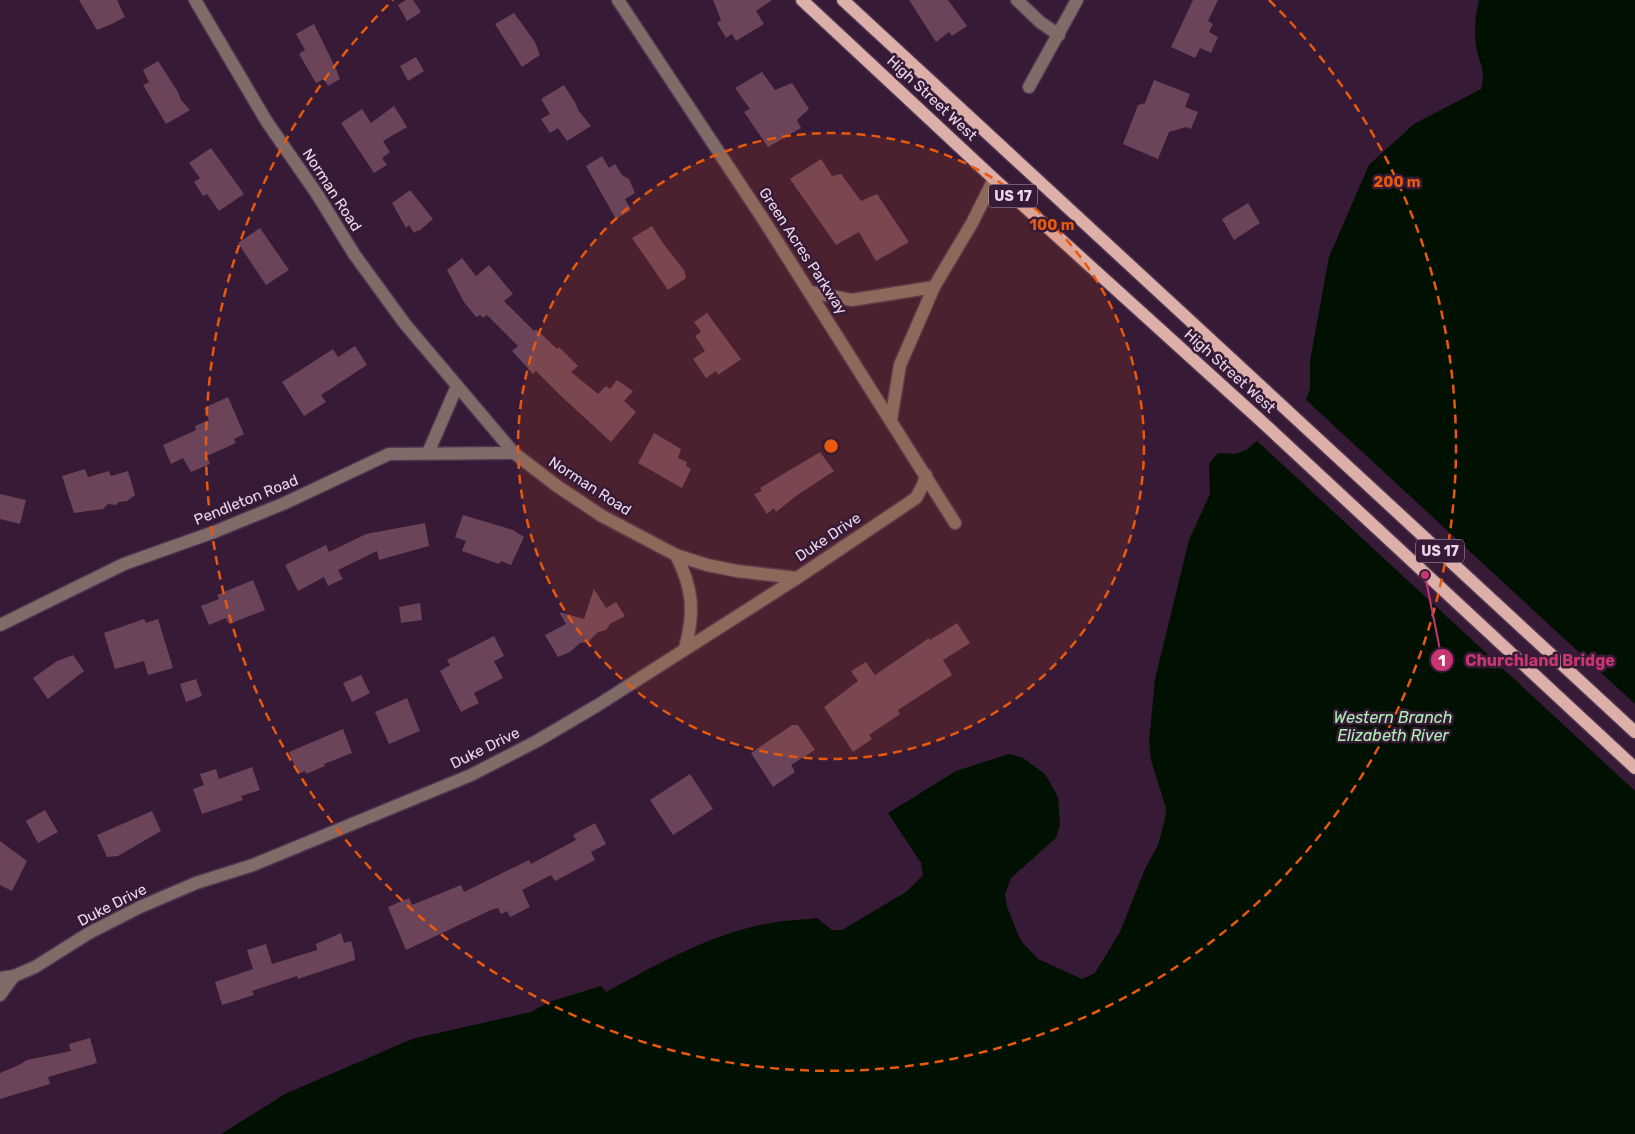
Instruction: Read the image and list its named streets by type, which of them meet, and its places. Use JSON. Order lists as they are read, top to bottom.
{
  "streets": {
    "main road": ["High Street West", "US 17"],
    "street": [
      "Norman Road",
      "Green Acres Parkway",
      "Pendleton Road",
      "Duke Drive"
    ]
  },
  "crossings": [
    ["Norman Road", "Pendleton Road"],
    ["Norman Road", "Duke Drive"],
    ["Green Acres Parkway", "Duke Drive"]
  ],
  "water": ["Western Branch Elizabeth River"],
  "places": ["Churchland Bridge"],
  "rings": ["200 m", "100 m"]
}
